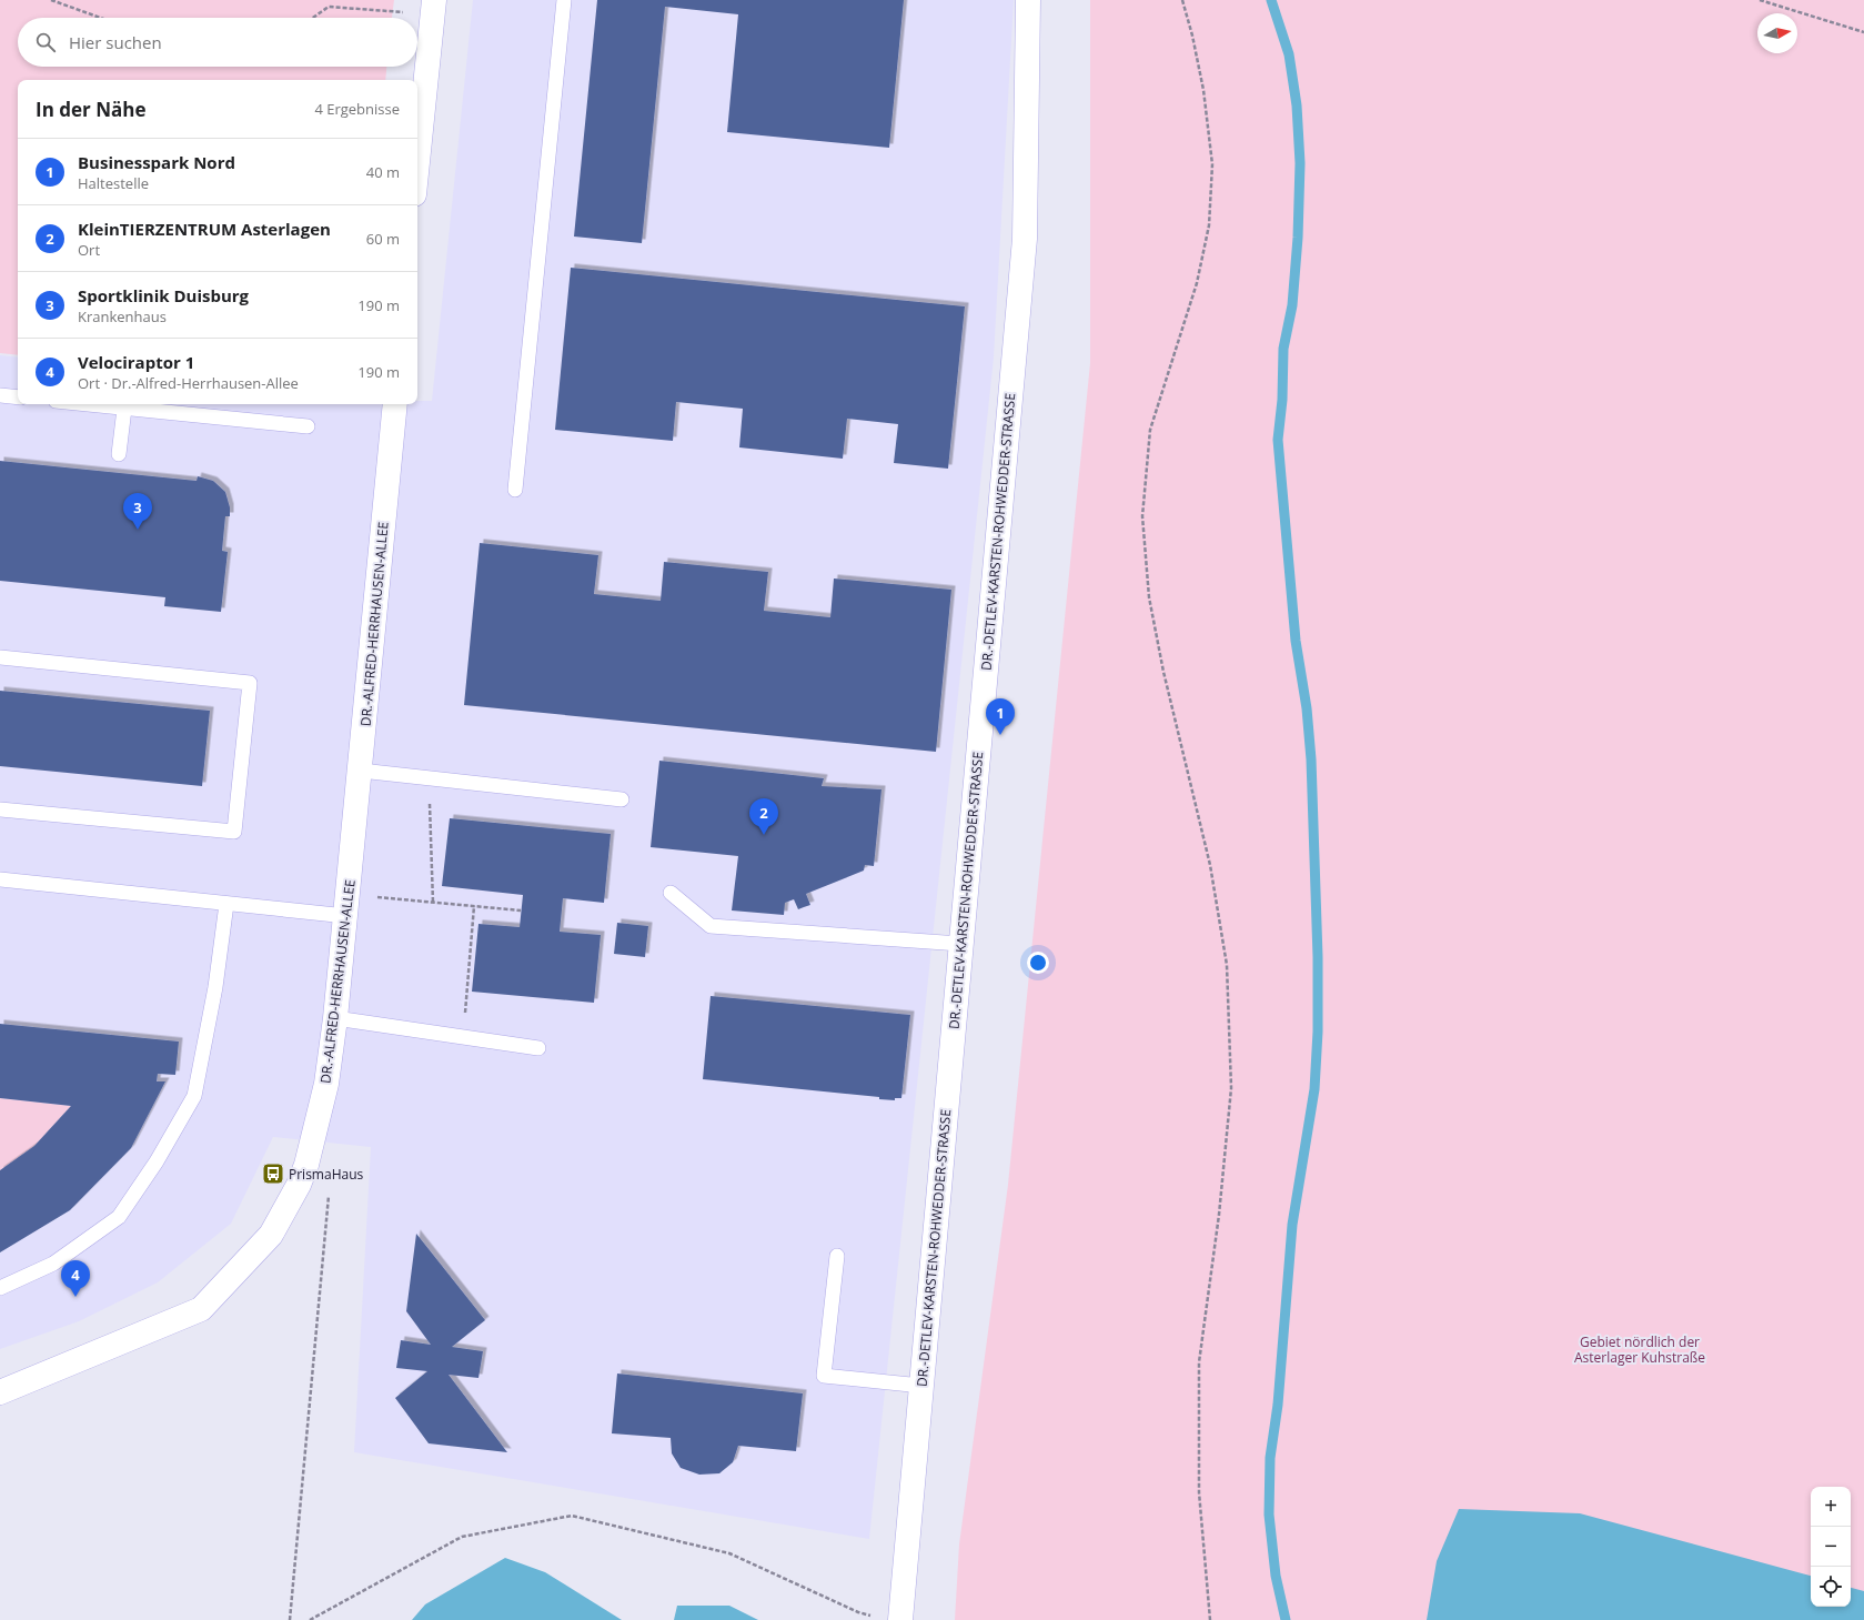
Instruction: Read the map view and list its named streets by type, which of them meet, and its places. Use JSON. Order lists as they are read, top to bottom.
{
  "streets": {
    "street": ["DR.-DETLEV-KARSTEN-ROHWEDDER-STRASSE", "DR.-ALFRED-HERRHAUSEN-ALLEE"]
  },
  "parks": ["Gebiet nördlich der Asterlager Kuhstraße"],
  "places": {
    "bus stop": ["PrismaHaus"]
  },
  "north": "right",
  "page": {
    "search": "Hier suchen",
    "heading": ["In der Nähe", "4 Ergebnisse"],
    "list": [
      {
        "mark": "1",
        "name": "Businesspark Nord",
        "note": "Haltestelle",
        "value": "40 m"
      },
      {
        "mark": "2",
        "name": "KleinTIERZENTRUM Asterlagen",
        "note": "Ort",
        "value": "60 m"
      },
      {
        "mark": "3",
        "name": "Sportklinik Duisburg",
        "note": "Krankenhaus",
        "value": "190 m"
      },
      {
        "mark": "4",
        "name": "Velociraptor 1",
        "note": "Ort · Dr.-Alfred-Herrhausen-Allee",
        "value": "190 m"
      }
    ],
    "pins": [
      "3",
      "1",
      "2",
      "4"
    ],
    "map_buttons": ["+", "−"]
  }
}
